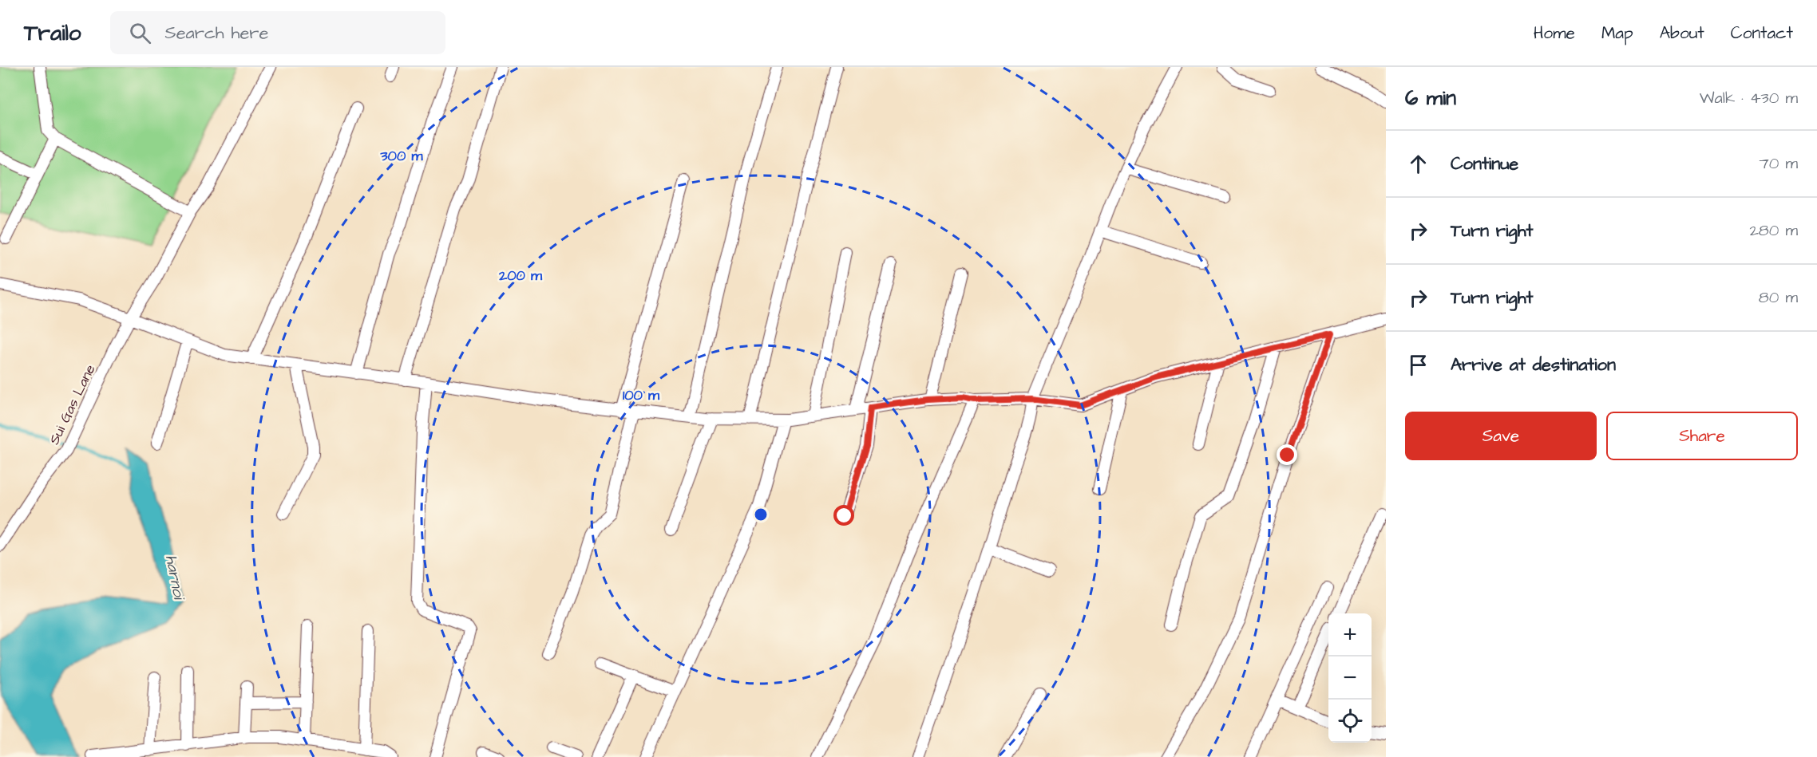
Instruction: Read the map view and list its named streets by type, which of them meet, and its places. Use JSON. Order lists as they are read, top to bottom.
{
  "streets": {
    "street": ["Sui Gas Lane"]
  },
  "water": ["harnoi"],
  "page": {
    "header": "Trailo",
    "search": "Search here",
    "nav": [
      "Home",
      "Map",
      "About",
      "Contact"
    ],
    "heading": ["6 min", "Walk · 430 m"],
    "list": [
      ["Continue", "70 m"],
      ["Turn right", "280 m"],
      ["Turn right", "80 m"],
      "Arrive at destination"
    ],
    "buttons": ["Save", "Share"],
    "map_buttons": ["+", "−"]
  },
  "rings": ["300 m", "200 m", "100 m"]
}
